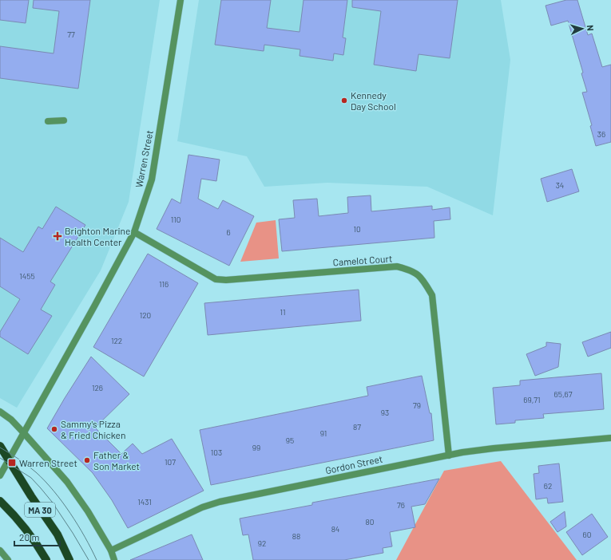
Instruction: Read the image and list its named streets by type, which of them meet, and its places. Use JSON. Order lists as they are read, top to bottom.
{
  "streets": {
    "main road": ["MA 30"],
    "street": ["Warren Street", "Camelot Court", "Gordon Street"]
  },
  "crossings": [
    ["Warren Street", "Camelot Court"],
    ["Warren Street", "MA 30"],
    ["Camelot Court", "Gordon Street"]
  ],
  "places": {
    "other": ["Kennedy Day School", "Sammy's Pizza & Fried Chicken", "Father & Son Market"],
    "health": ["Brighton Marine Health Center"],
    "transit": ["Warren Street"]
  },
  "house_numbers": [
    "77",
    "36",
    "34",
    "110",
    "10",
    "6",
    "1455",
    "116",
    "11",
    "120",
    "122",
    "126",
    "65,67",
    "69,71",
    "79",
    "93",
    "87",
    "91",
    "95",
    "99",
    "103",
    "107",
    "62",
    "1431",
    "76",
    "80",
    "84",
    "60",
    "88",
    "92"
  ],
  "scale_bar": "20 m",
  "north": "right"
}
